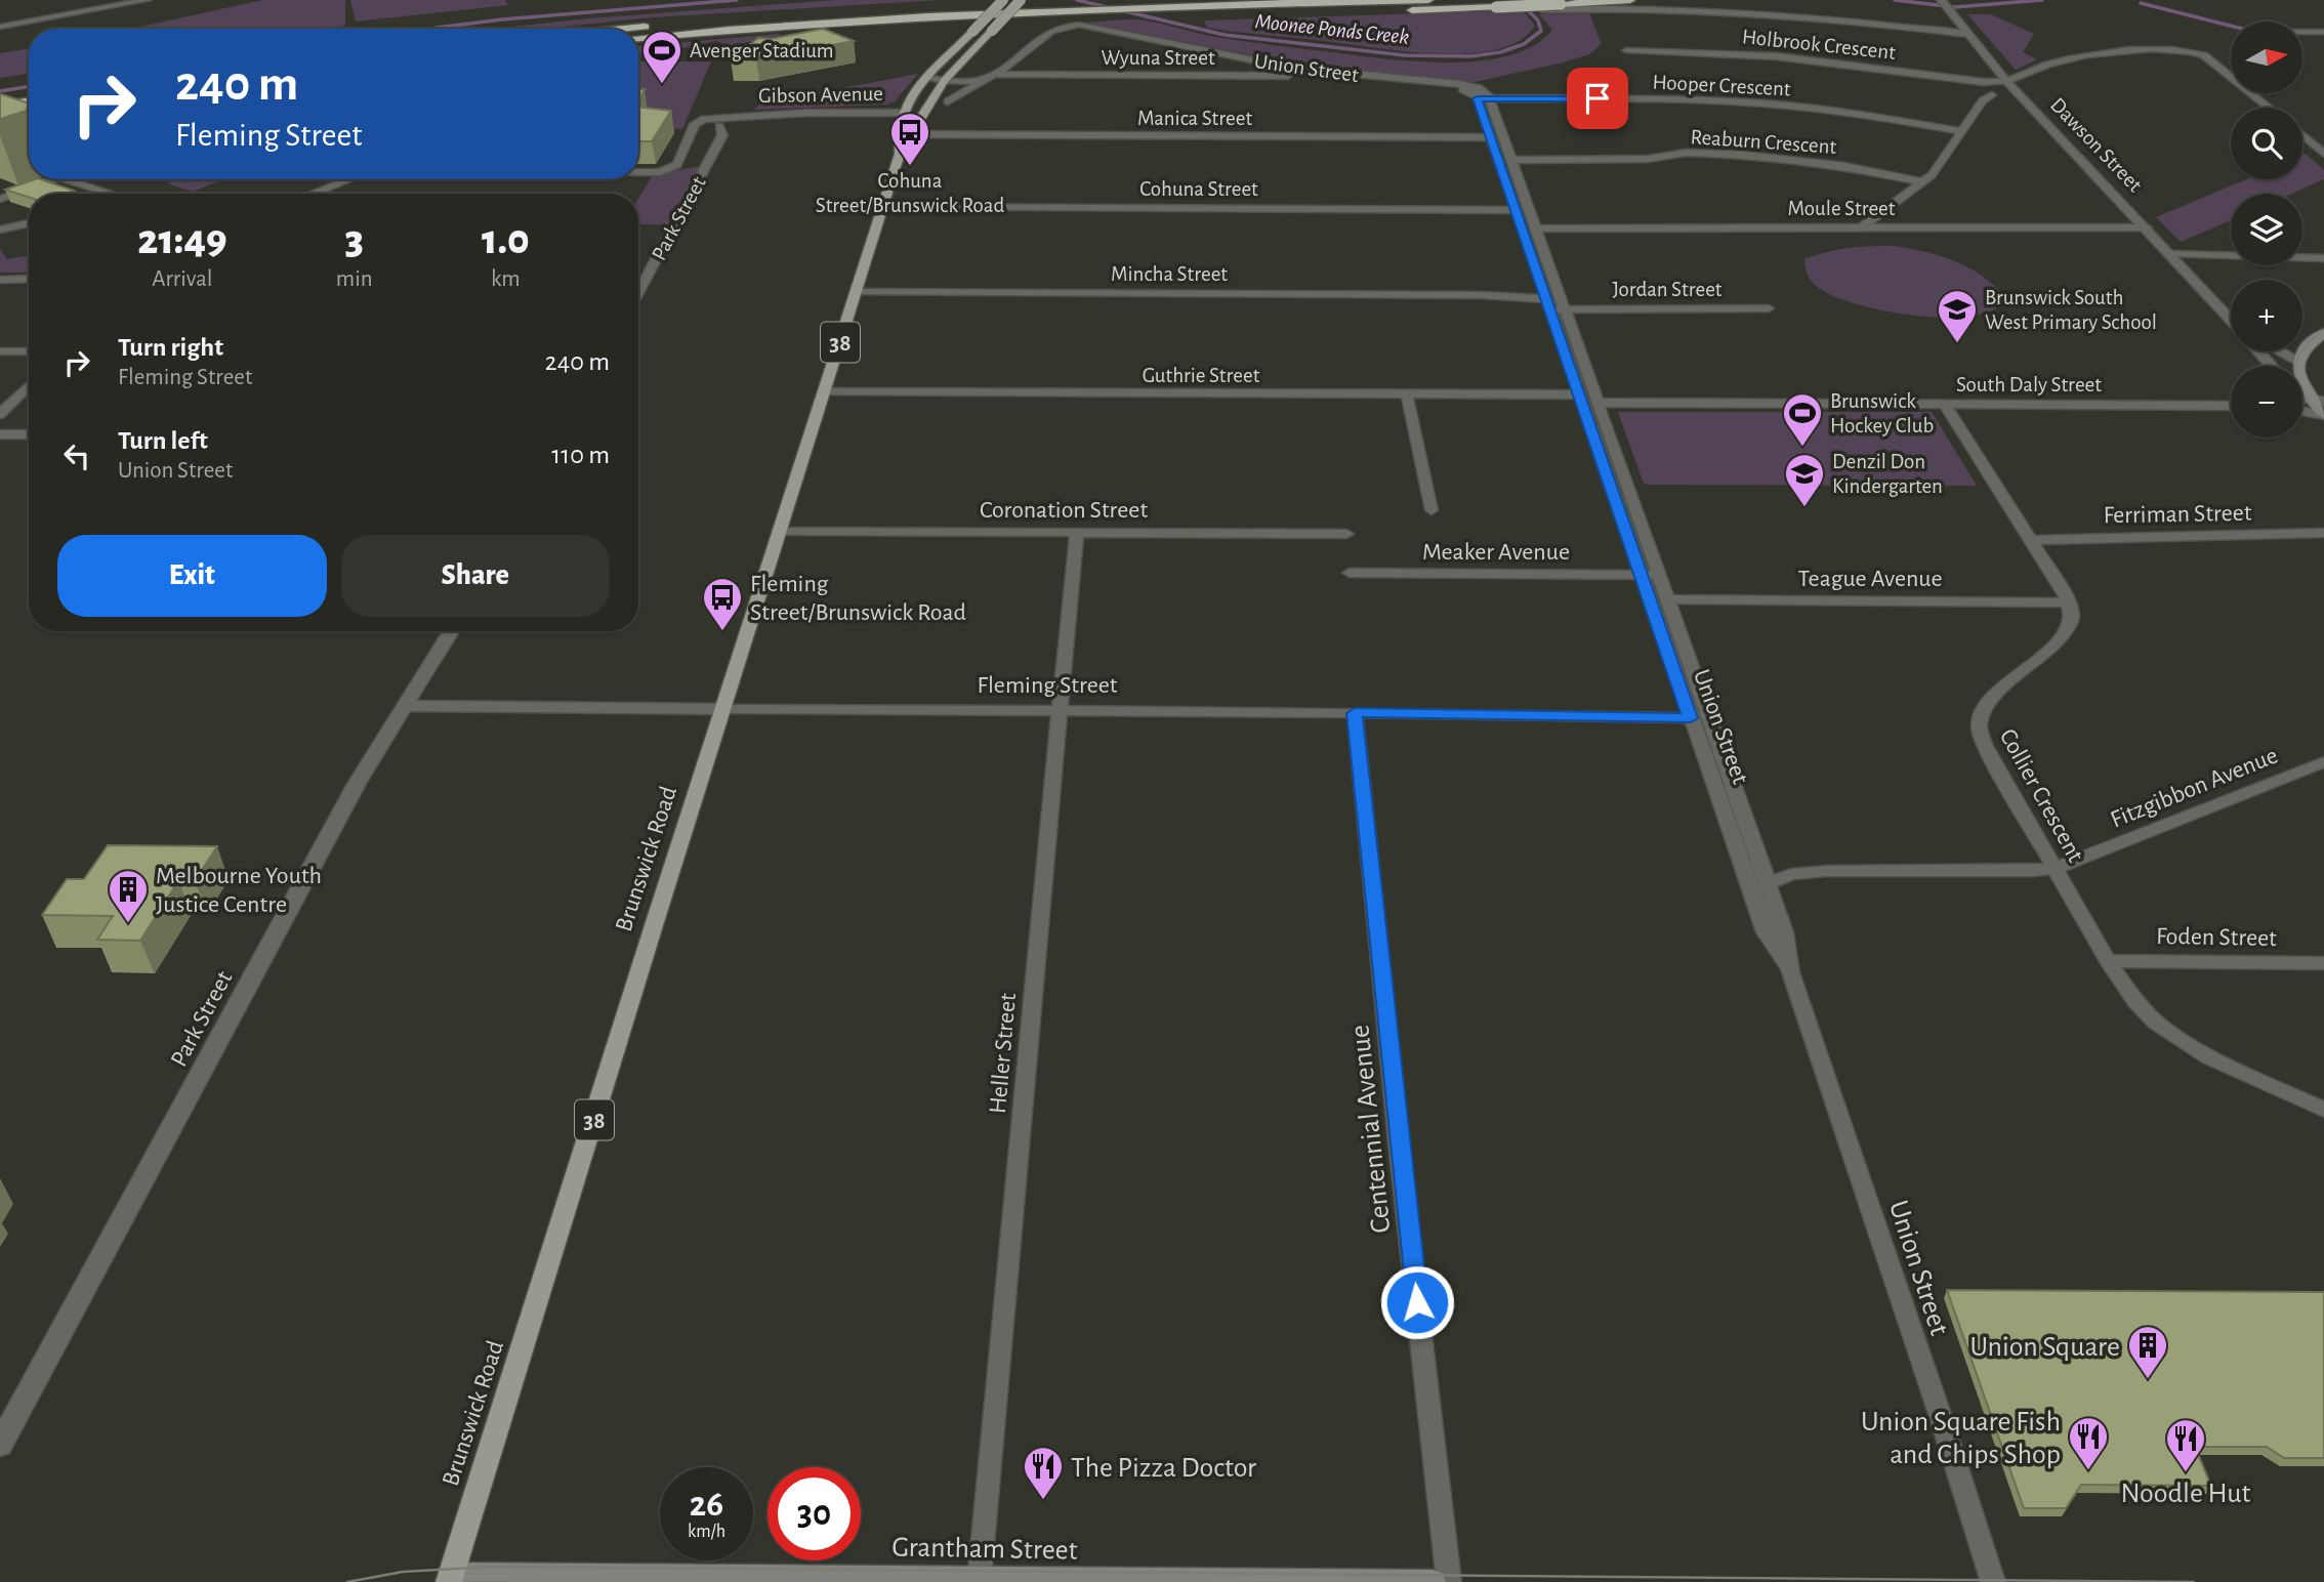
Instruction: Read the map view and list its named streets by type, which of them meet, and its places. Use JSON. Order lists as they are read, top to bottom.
{
  "streets": {
    "main road": [
      "Gibson Avenue",
      "38",
      "Brunswick Road",
      "Grantham Street"
    ],
    "street": [
      "Holbrook Crescent",
      "Wyuna Street",
      "Union Street",
      "Hooper Crescent",
      "Manica Street",
      "Reaburn Crescent",
      "Dawson Street",
      "Cohuna Street",
      "Moule Street",
      "Park Street",
      "Mincha Street",
      "Jordan Street",
      "Guthrie Street",
      "South Daly Street",
      "Coronation Street",
      "Ferriman Street",
      "Meaker Avenue",
      "Teague Avenue",
      "Fleming Street",
      "Fitzgibbon Avenue",
      "Collier Crescent",
      "Foden Street",
      "Heller Street",
      "Centennial Avenue"
    ]
  },
  "crossings": [
    ["Holbrook Crescent", "Dawson Street"],
    ["Wyuna Street", "Union Street"],
    ["Union Street", "Hooper Crescent"],
    ["Union Street", "Manica Street"],
    ["Union Street", "Reaburn Crescent"],
    ["Union Street", "Cohuna Street"],
    ["Union Street", "Moule Street"],
    ["Union Street", "Mincha Street"],
    ["Union Street", "Jordan Street"],
    ["Union Street", "Guthrie Street"],
    ["Union Street", "South Daly Street"],
    ["Union Street", "Meaker Avenue"],
    ["Union Street", "Teague Avenue"],
    ["Union Street", "Fleming Street"],
    ["Union Street", "Fitzgibbon Avenue"],
    ["Gibson Avenue", "Park Street"],
    ["Gibson Avenue", "Brunswick Road"],
    ["Manica Street", "Brunswick Road"],
    ["Dawson Street", "Moule Street"],
    ["Cohuna Street", "Brunswick Road"],
    ["Park Street", "Fleming Street"],
    ["Mincha Street", "Brunswick Road"],
    ["38", "Brunswick Road"],
    ["Guthrie Street", "Brunswick Road"],
    ["Coronation Street", "Brunswick Road"],
    ["Coronation Street", "Heller Street"],
    ["Teague Avenue", "Collier Crescent"],
    ["Fleming Street", "Brunswick Road"],
    ["Fleming Street", "Heller Street"],
    ["Fleming Street", "Centennial Avenue"],
    ["Fitzgibbon Avenue", "Collier Crescent"],
    ["Collier Crescent", "Foden Street"],
    ["Brunswick Road", "Grantham Street"],
    ["Heller Street", "Grantham Street"]
  ],
  "water": ["Moonee Ponds Creek"],
  "places": {
    "sports": ["Avenger Stadium", "Brunswick Hockey Club"],
    "bus stop": ["Cohuna Street/Brunswick Road", "Fleming Street/Brunswick Road"],
    "school or university": ["Brunswick South West Primary School", "Denzil Don Kindergarten"],
    "building": ["Melbourne Youth Justice Centre", "Union Square"],
    "restaurant": ["Union Square Fish and Chips Shop", "Noodle Hut", "The Pizza Doctor"]
  },
  "north": "right",
  "page": {
    "map_buttons": ["+", "−"],
    "turn": ["240 m", "Fleming Street"],
    "eta": [
      "21:49",
      "Arrival",
      "3",
      "min",
      "1.0",
      "km"
    ],
    "list": [
      {
        "name": "Turn right",
        "note": "Fleming Street",
        "value": "240 m"
      },
      {
        "name": "Turn left",
        "note": "Union Street",
        "value": "110 m"
      }
    ],
    "buttons": ["Exit", "Share"],
    "speed": "26 km/h",
    "limit": "30"
  }
}
